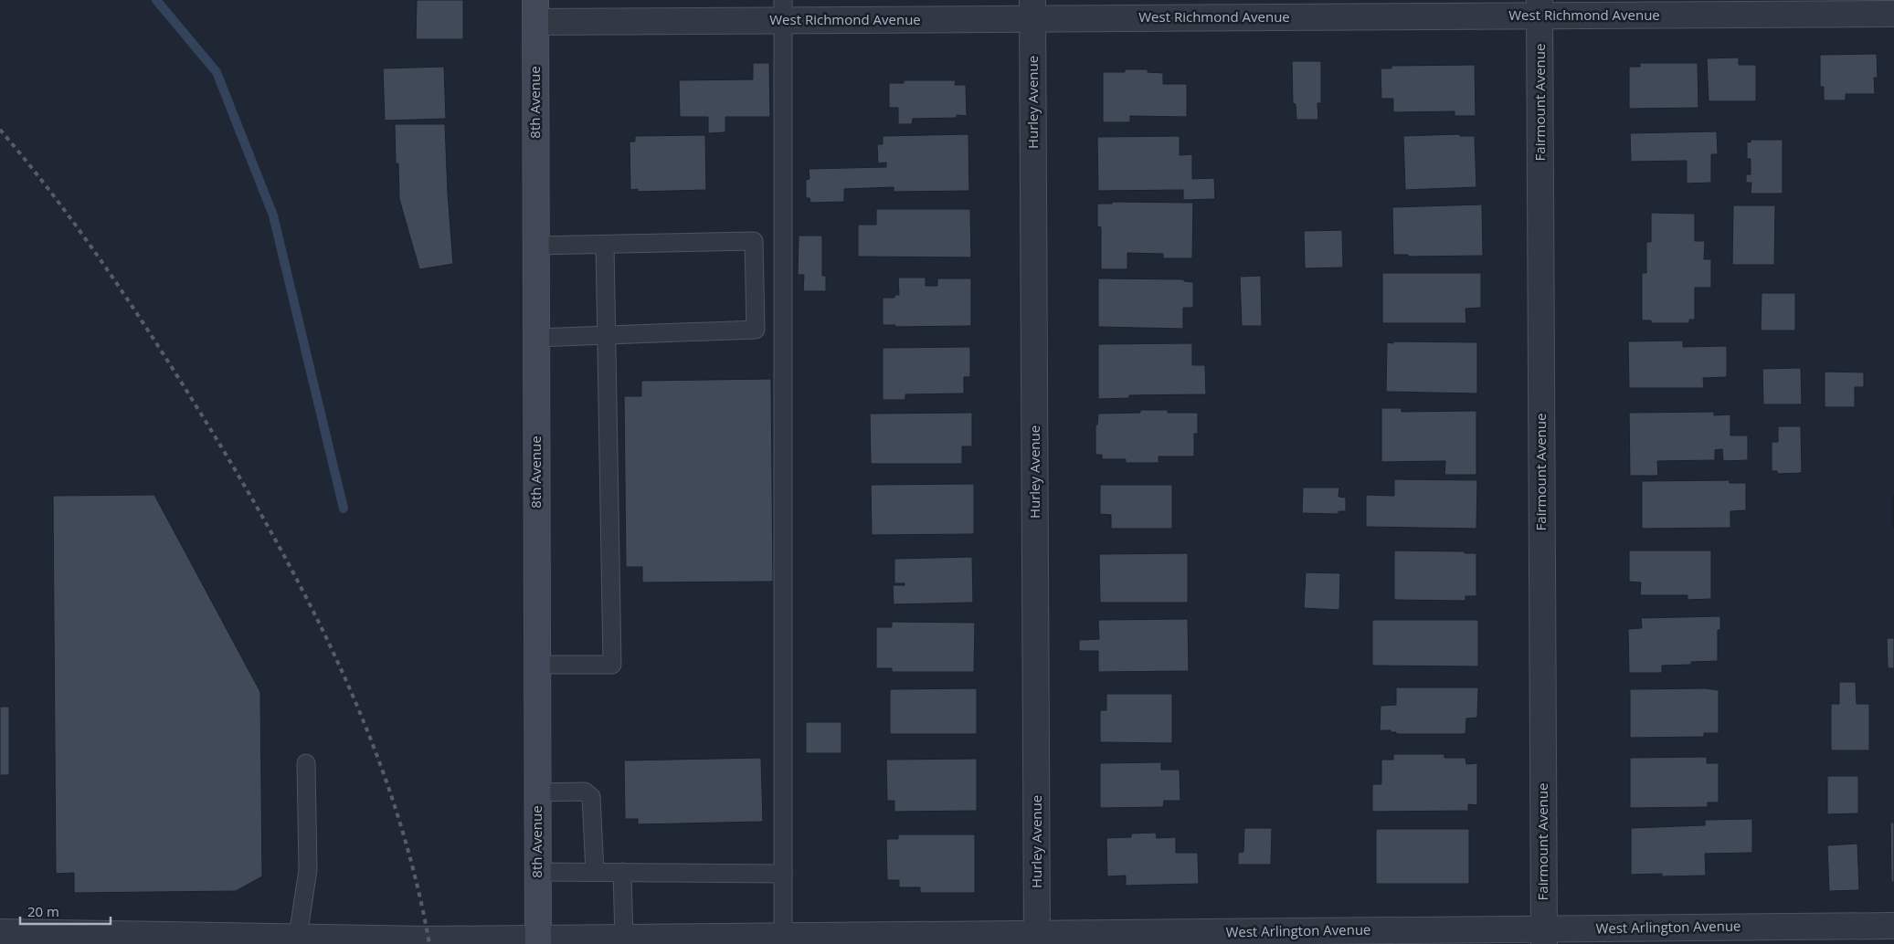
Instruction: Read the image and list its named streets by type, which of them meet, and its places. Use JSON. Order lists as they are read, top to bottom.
{
  "streets": {
    "main road": ["8th Avenue"],
    "street": [
      "West Richmond Avenue",
      "Hurley Avenue",
      "Fairmount Avenue",
      "West Arlington Avenue"
    ]
  },
  "crossings": [
    ["West Richmond Avenue", "8th Avenue"],
    ["West Richmond Avenue", "Hurley Avenue"],
    ["West Richmond Avenue", "Fairmount Avenue"],
    ["8th Avenue", "West Arlington Avenue"],
    ["Hurley Avenue", "West Arlington Avenue"],
    ["Fairmount Avenue", "West Arlington Avenue"]
  ],
  "scale_bar": "20 m"
}
